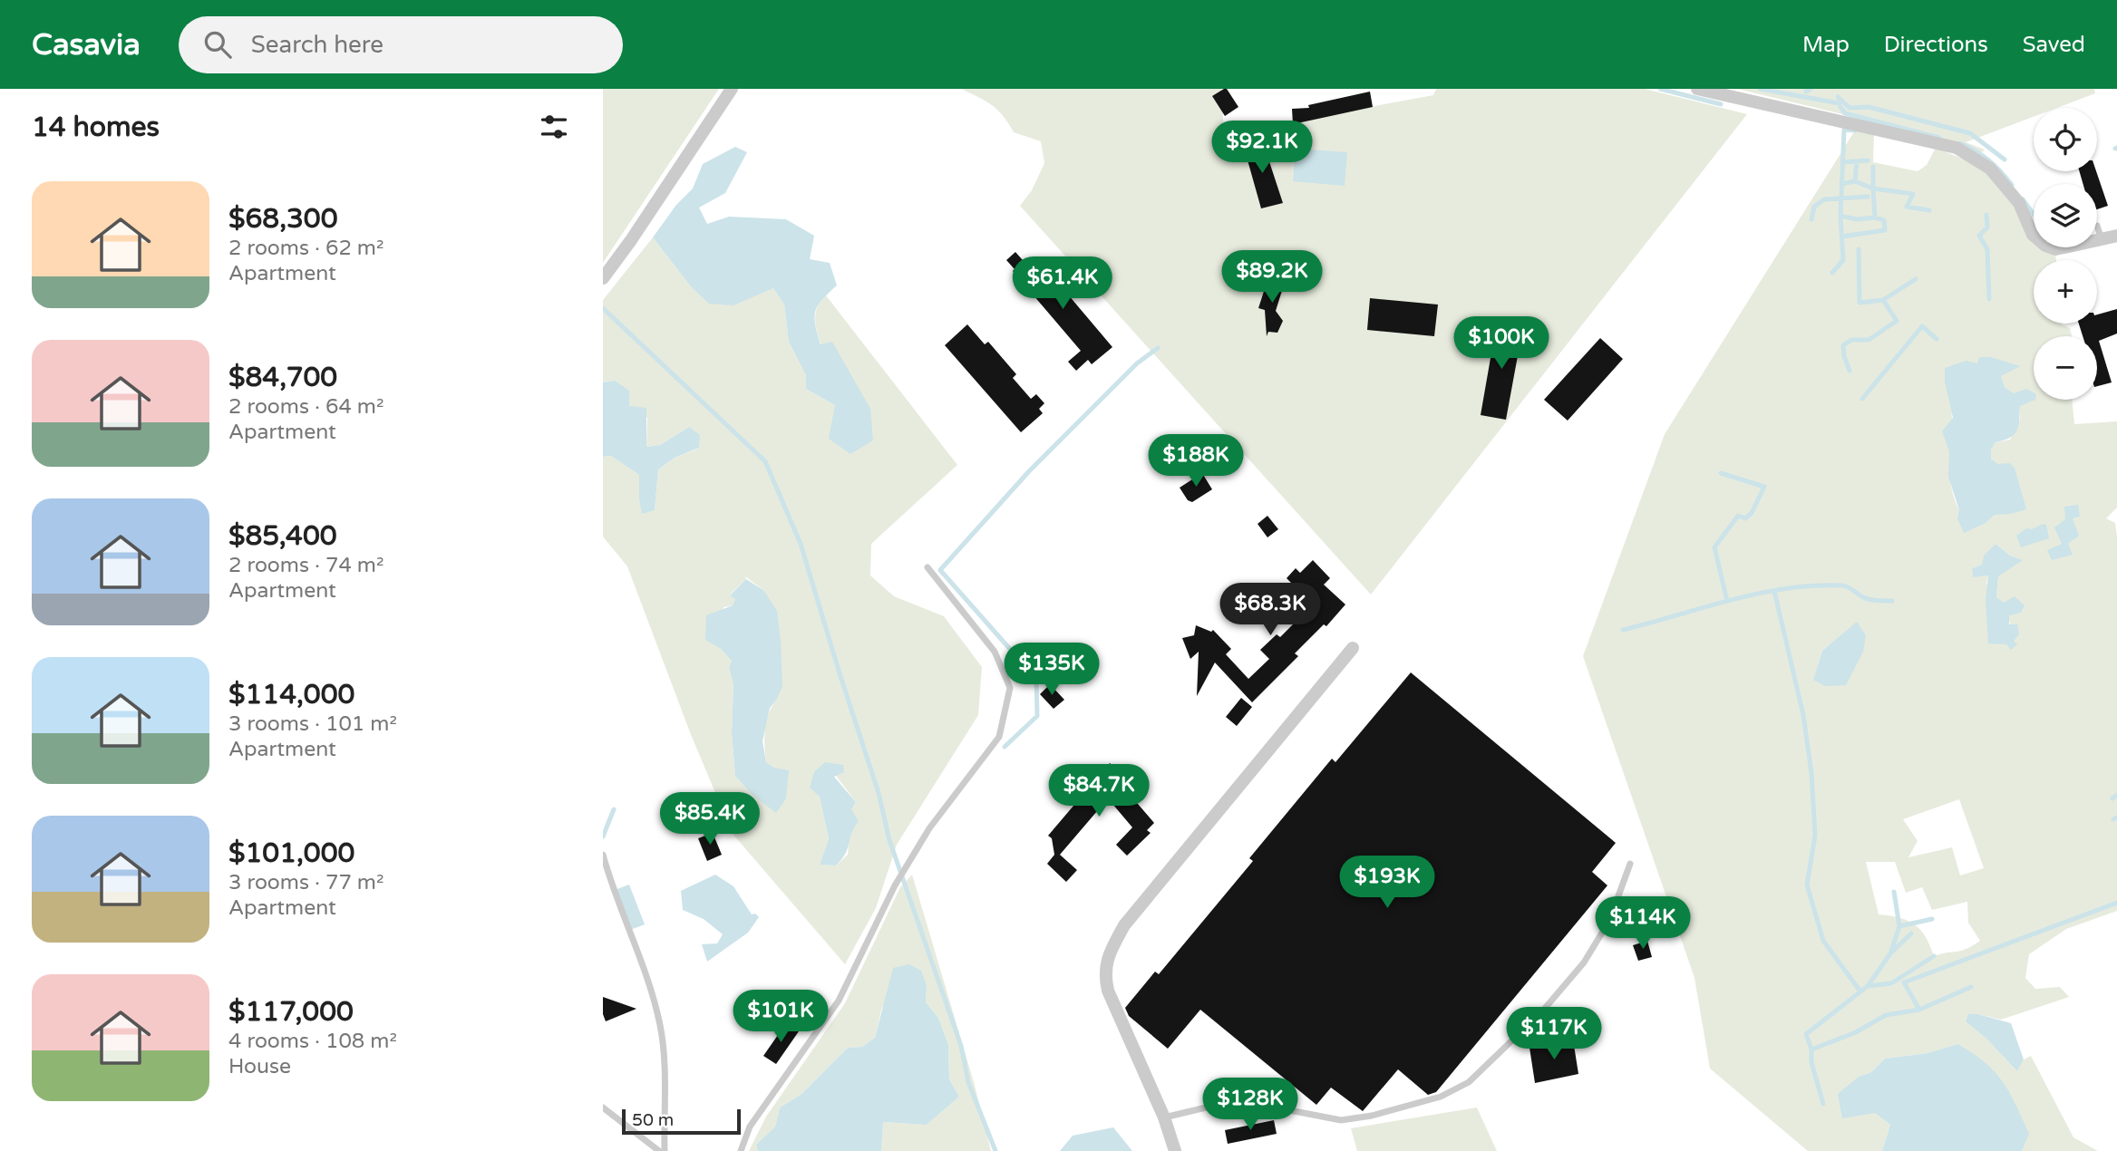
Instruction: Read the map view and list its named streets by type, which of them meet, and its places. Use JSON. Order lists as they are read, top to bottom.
{
  "scale_bar": "50 m",
  "page": {
    "header": "Casavia",
    "search": "Search here",
    "nav": ["Map", "Directions", "Saved"],
    "heading": "14 homes",
    "map_buttons": ["+", "−"],
    "price": [
      "$92.1K",
      "$89.2K",
      "$61.4K",
      "$100K",
      "$188K",
      "$68.3K",
      "$135K",
      "$84.7K",
      "$85.4K",
      "$193K",
      "$114K",
      "$101K",
      "$117K",
      "$128K"
    ],
    "list": [
      {
        "name": "$68,300",
        "note": "2 rooms · 62 m² · Apartment"
      },
      {
        "name": "$84,700",
        "note": "2 rooms · 64 m² · Apartment"
      },
      {
        "name": "$85,400",
        "note": "2 rooms · 74 m² · Apartment"
      },
      {
        "name": "$114,000",
        "note": "3 rooms · 101 m² · Apartment"
      },
      {
        "name": "$101,000",
        "note": "3 rooms · 77 m² · Apartment"
      },
      {
        "name": "$117,000",
        "note": "4 rooms · 108 m² · House"
      }
    ],
    "scale": "50 m"
  }
}
